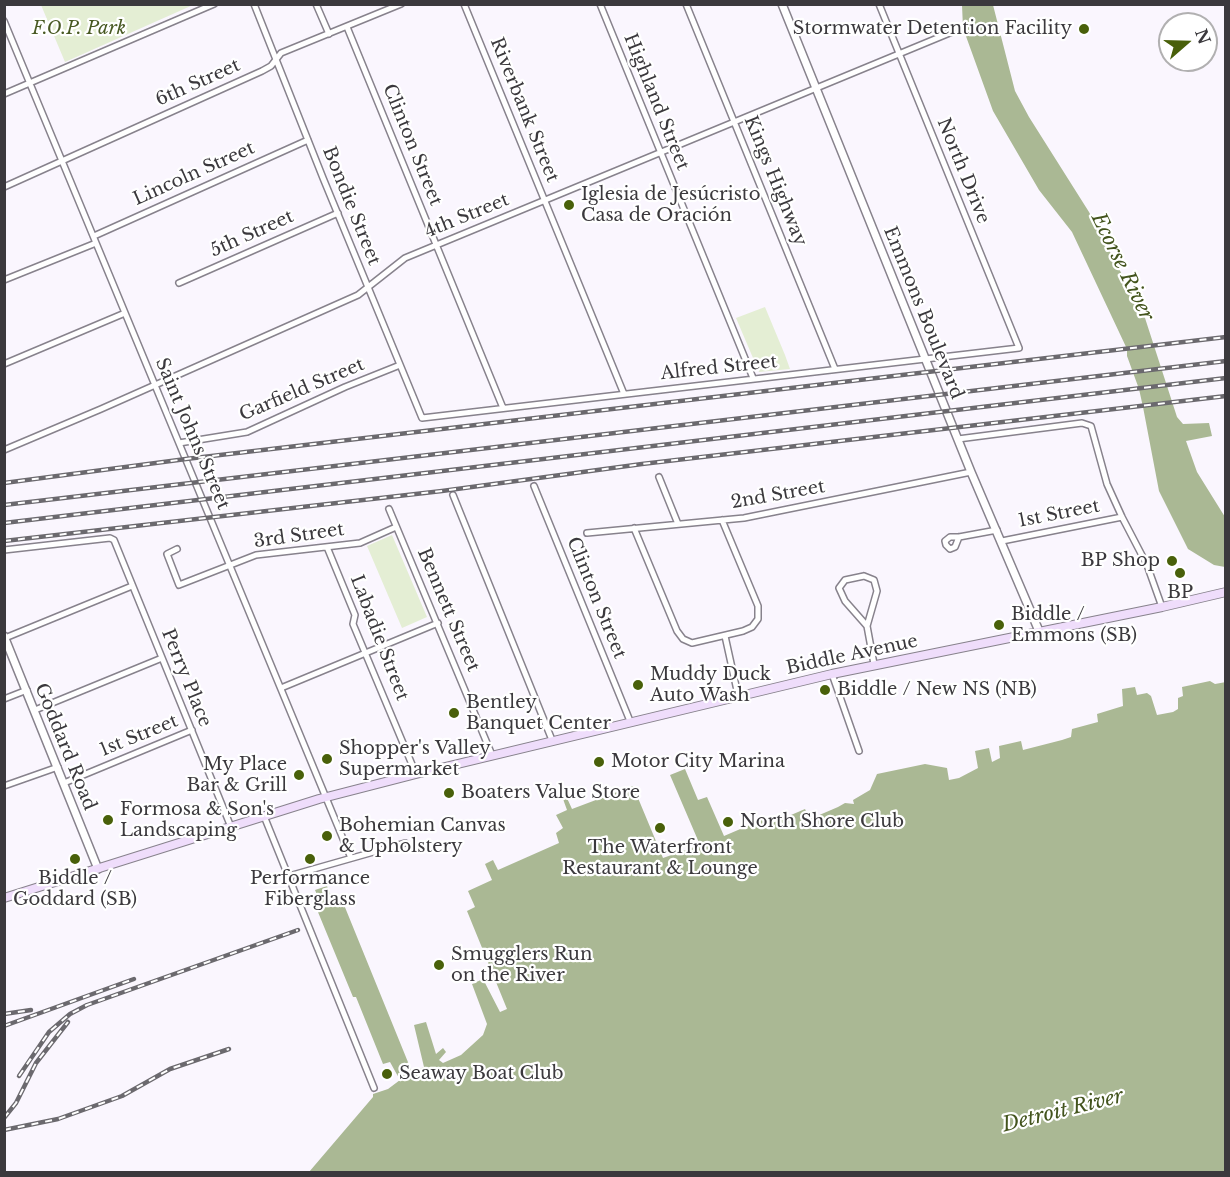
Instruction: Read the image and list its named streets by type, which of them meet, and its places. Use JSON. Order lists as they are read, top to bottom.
{
  "streets": {
    "main road": ["Biddle Avenue"],
    "street": [
      "6th Street",
      "Highland Street",
      "Riverbank Street",
      "Clinton Street",
      "North Drive",
      "Lincoln Street",
      "Kings Highway",
      "Bondie Street",
      "4th Street",
      "5th Street",
      "Emmons Boulevard",
      "Alfred Street",
      "Garfield Street",
      "Saint Johns Street",
      "2nd Street",
      "1st Street",
      "3rd Street",
      "Bennett Street",
      "Labadie Street",
      "Perry Place",
      "Goddard Road"
    ]
  },
  "crossings": [
    ["6th Street", "Clinton Street"],
    ["6th Street", "Bondie Street"],
    ["6th Street", "Saint Johns Street"],
    ["Highland Street", "4th Street"],
    ["Highland Street", "Alfred Street"],
    ["Riverbank Street", "4th Street"],
    ["Riverbank Street", "Alfred Street"],
    ["Clinton Street", "4th Street"],
    ["Clinton Street", "Alfred Street"],
    ["Clinton Street", "Biddle Avenue"],
    ["North Drive", "4th Street"],
    ["North Drive", "Alfred Street"],
    ["Lincoln Street", "Bondie Street"],
    ["Lincoln Street", "Saint Johns Street"],
    ["Kings Highway", "4th Street"],
    ["Kings Highway", "Alfred Street"],
    ["Bondie Street", "4th Street"],
    ["Bondie Street", "5th Street"],
    ["Bondie Street", "Alfred Street"],
    ["Bondie Street", "Garfield Street"],
    ["4th Street", "Emmons Boulevard"],
    ["4th Street", "Saint Johns Street"],
    ["Emmons Boulevard", "Alfred Street"],
    ["Emmons Boulevard", "2nd Street"],
    ["Emmons Boulevard", "1st Street"],
    ["Emmons Boulevard", "Biddle Avenue"],
    ["Garfield Street", "Saint Johns Street"],
    ["Saint Johns Street", "3rd Street"],
    ["Saint Johns Street", "Biddle Avenue"],
    ["1st Street", "Perry Place"],
    ["1st Street", "Goddard Road"],
    ["3rd Street", "Bennett Street"],
    ["3rd Street", "Labadie Street"],
    ["Bennett Street", "Biddle Avenue"],
    ["Labadie Street", "Biddle Avenue"],
    ["Biddle Avenue", "Perry Place"],
    ["Biddle Avenue", "Goddard Road"]
  ],
  "water": ["Ecorse River", "Detroit River"],
  "parks": ["F.O.P. Park"],
  "places": [
    "Stormwater Detention Facility",
    "Iglesia de Jesúcristo Casa de Oración",
    "BP Shop",
    "BP",
    "Biddle / Emmons (SB)",
    "Muddy Duck Auto Wash",
    "Biddle / New NS (NB)",
    "Bentley Banquet Center",
    "Shopper's Valley Supermarket",
    "Motor City Marina",
    "My Place Bar & Grill",
    "Boaters Value Store",
    "Formosa & Son's Landscaping",
    "North Shore Club",
    "The Waterfront Restaurant & Lounge",
    "Bohemian Canvas & Upholstery",
    "Biddle / Goddard (SB)",
    "Performance Fiberglass",
    "Smugglers Run on the River",
    "Seaway Boat Club"
  ],
  "north": "right"
}
